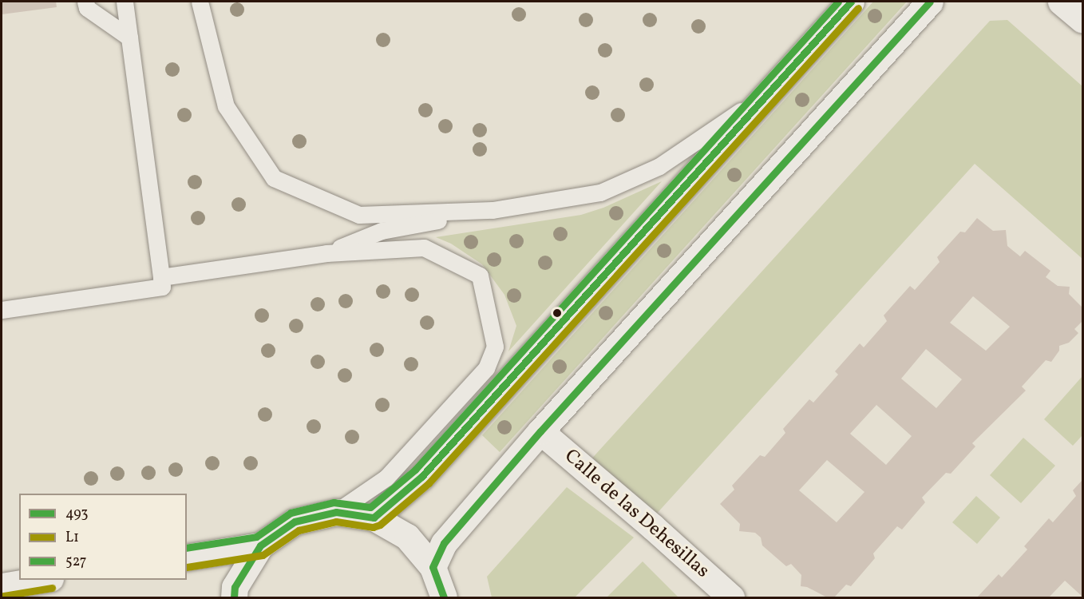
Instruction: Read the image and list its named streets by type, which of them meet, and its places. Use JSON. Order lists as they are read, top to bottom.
{
  "streets": {
    "main road": ["Calle de las Dehesillas"]
  },
  "lines": ["transit line 493", "transit line 527", "transit line L1"],
  "legend": ["493", "L1", "527"]
}
